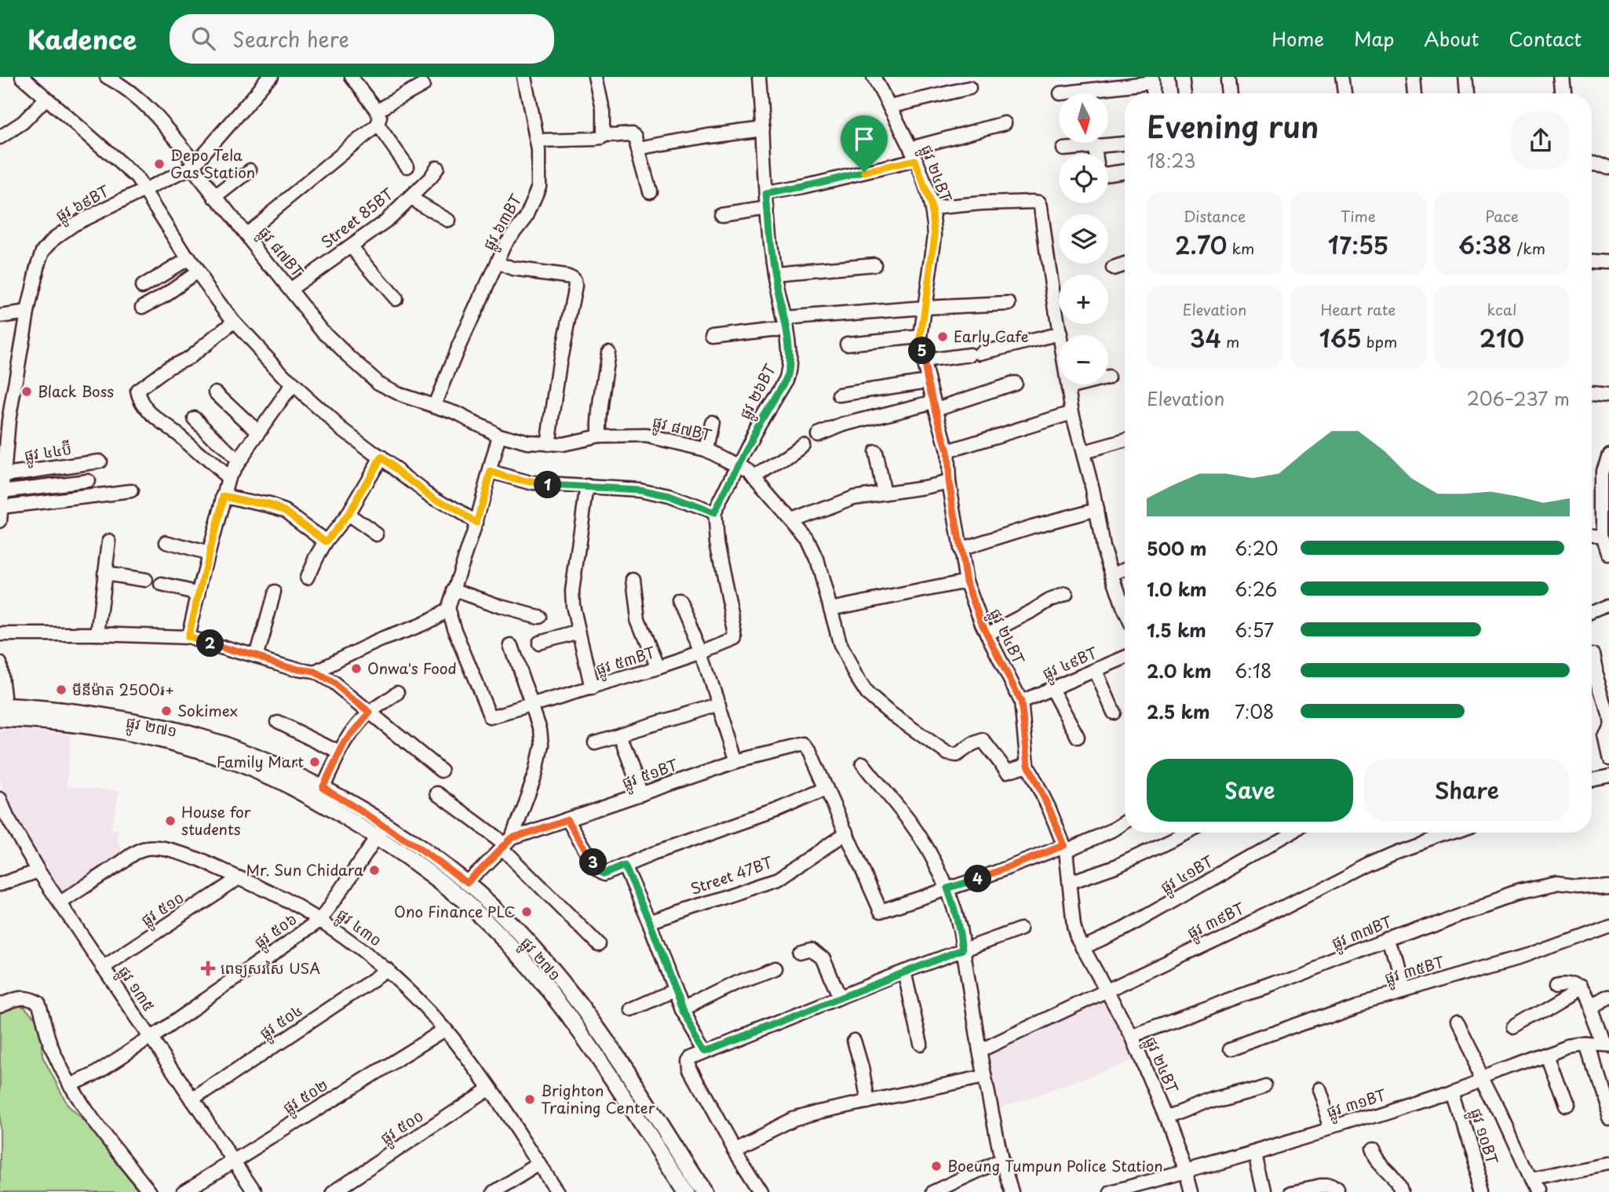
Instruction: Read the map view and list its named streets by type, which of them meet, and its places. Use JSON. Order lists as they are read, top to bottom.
{
  "streets": {
    "main road": ["ផ្លូវ ២៧១"],
    "street": [
      "ផ្លូវ ២៤BT",
      "ផ្លូវ ៦៩BT",
      "Street 85BT",
      "ផ្លូវ ៦៣BT",
      "ផ្លូវ ៨៧BT",
      "ផ្លូវ ២៦BT",
      "ផ្លូវ ៤៤ប៊ី",
      "ផ្លូវ ៥៣BT",
      "ផ្លូវ ៤៩BT",
      "ផ្លូវ ៥១BT",
      "ផ្លូវ ៤១BT",
      "Street 47BT",
      "ផ្លូវ ៥១០",
      "ផ្លូវ ៣៩BT",
      "ផ្លូវ ៤៣០",
      "ផ្លូវ ៥០៦",
      "ផ្លូវ ៣៧BT",
      "ផ្លូវ ៣៥BT",
      "ផ្លូវ ១៣៥",
      "ផ្លូវ ៥០៤",
      "ផ្លូវ ៥០២",
      "ផ្លូវ ៣១BT",
      "ផ្លូវ ៥០០",
      "ផ្លូវ ១០BT"
    ]
  },
  "crossings": [
    ["ផ្លូវ ២៤BT", "ផ្លូវ ៨៧BT"],
    ["ផ្លូវ ២៤BT", "ផ្លូវ ៤៩BT"],
    ["ផ្លូវ ២៤BT", "ផ្លូវ ៤១BT"],
    ["ផ្លូវ ២៤BT", "ផ្លូវ ៣៩BT"],
    ["ផ្លូវ ២៤BT", "ផ្លូវ ៣៧BT"],
    ["ផ្លូវ ២៤BT", "ផ្លូវ ៣១BT"],
    ["ផ្លូវ ៦៩BT", "ផ្លូវ ៨៧BT"],
    ["ផ្លូវ ៦៩BT", "ផ្លូវ ៤៤ប៊ី"],
    ["Street 85BT", "ផ្លូវ ៨៧BT"],
    ["ផ្លូវ ៦៣BT", "ផ្លូវ ៨៧BT"],
    ["ផ្លូវ ៨៧BT", "ផ្លូវ ២៦BT"],
    ["ផ្លូវ ២៦BT", "ផ្លូវ ៥៣BT"],
    ["ផ្លូវ ២៧១", "ផ្លូវ ៥០៦"],
    ["ផ្លូវ ៥១០", "ផ្លូវ ៤៣០"],
    ["ផ្លូវ ៥១០", "ផ្លូវ ១៣៥"],
    ["ផ្លូវ ៤៣០", "ផ្លូវ ៥០៦"],
    ["ផ្លូវ ៤៣០", "ផ្លូវ ១៣៥"],
    ["ផ្លូវ ៤៣០", "ផ្លូវ ៥០៤"],
    ["ផ្លូវ ៤៣០", "ផ្លូវ ៥០២"],
    ["ផ្លូវ ៤៣០", "ផ្លូវ ៥០០"],
    ["ផ្លូវ ៥០៦", "ផ្លូវ ១៣៥"],
    ["ផ្លូវ ១៣៥", "ផ្លូវ ៥០៤"],
    ["ផ្លូវ ១៣៥", "ផ្លូវ ៥០២"],
    ["ផ្លូវ ៣១BT", "ផ្លូវ ១០BT"]
  ],
  "places": {
    "other": [
      "Depo Tela Gas Station",
      "Early Cafe",
      "Black Boss",
      "Onwa's Food",
      "មីនីម៉ាត 2500៛+",
      "Sokimex",
      "Family Mart",
      "House for students",
      "Mr. Sun Chidara",
      "Ono Finance PLC",
      "Brighton Training Center",
      "Boeung Tumpun Police Station"
    ],
    "health": ["ពេទ្យសរសៃ USA"]
  },
  "north": "bottom",
  "page": {
    "header": "Kadence",
    "search": "Search here",
    "nav": [
      "Home",
      "Map",
      "About",
      "Contact"
    ],
    "map_buttons": ["+", "−"],
    "heading": ["Evening run", "18:23"],
    "stats": [
      ["Distance", "2.70 km"],
      ["Time", "17:55"],
      ["Pace", "6:38 /km"],
      ["Elevation", "34 m"],
      ["Heart rate", "165 bpm"],
      ["kcal", "210"]
    ],
    "pins": [
      "5",
      "1",
      "2",
      "3",
      "4"
    ],
    "chart": ["Elevation", "206–237 m"],
    "list": [
      {
        "name": "500 m",
        "note": "6:20"
      },
      {
        "name": "1.0 km",
        "note": "6:26"
      },
      {
        "name": "1.5 km",
        "note": "6:57"
      },
      {
        "name": "2.0 km",
        "note": "6:18"
      },
      {
        "name": "2.5 km",
        "note": "7:08"
      }
    ],
    "buttons": ["Save", "Share"]
  }
}
